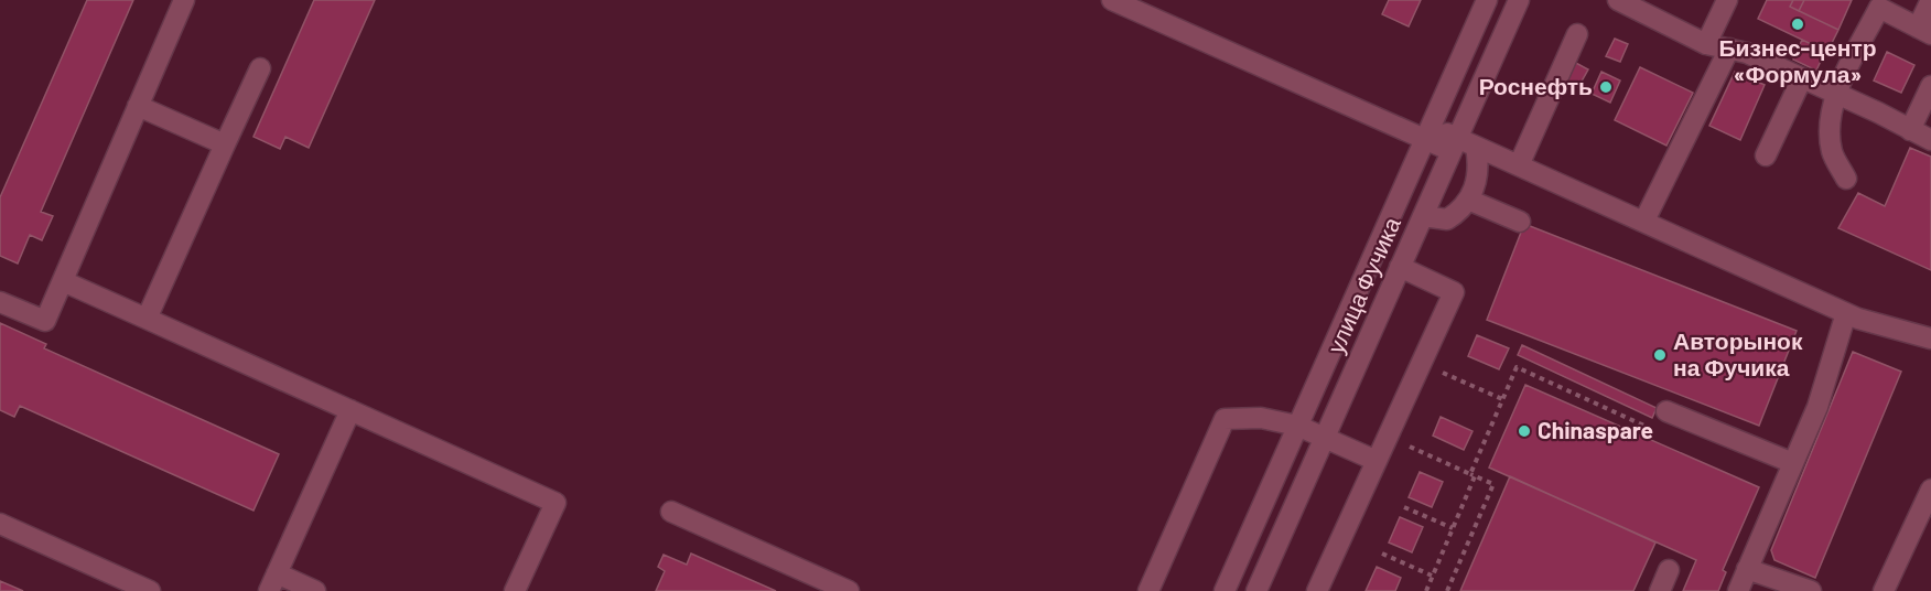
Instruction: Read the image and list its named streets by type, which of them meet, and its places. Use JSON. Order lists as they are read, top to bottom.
{
  "streets": {
    "street": ["улица Фучика"]
  },
  "places": [
    "Бизнес-центр «Формула»",
    "Роснефть",
    "Авторынок на Фучика",
    "Chinaspare"
  ]
}
